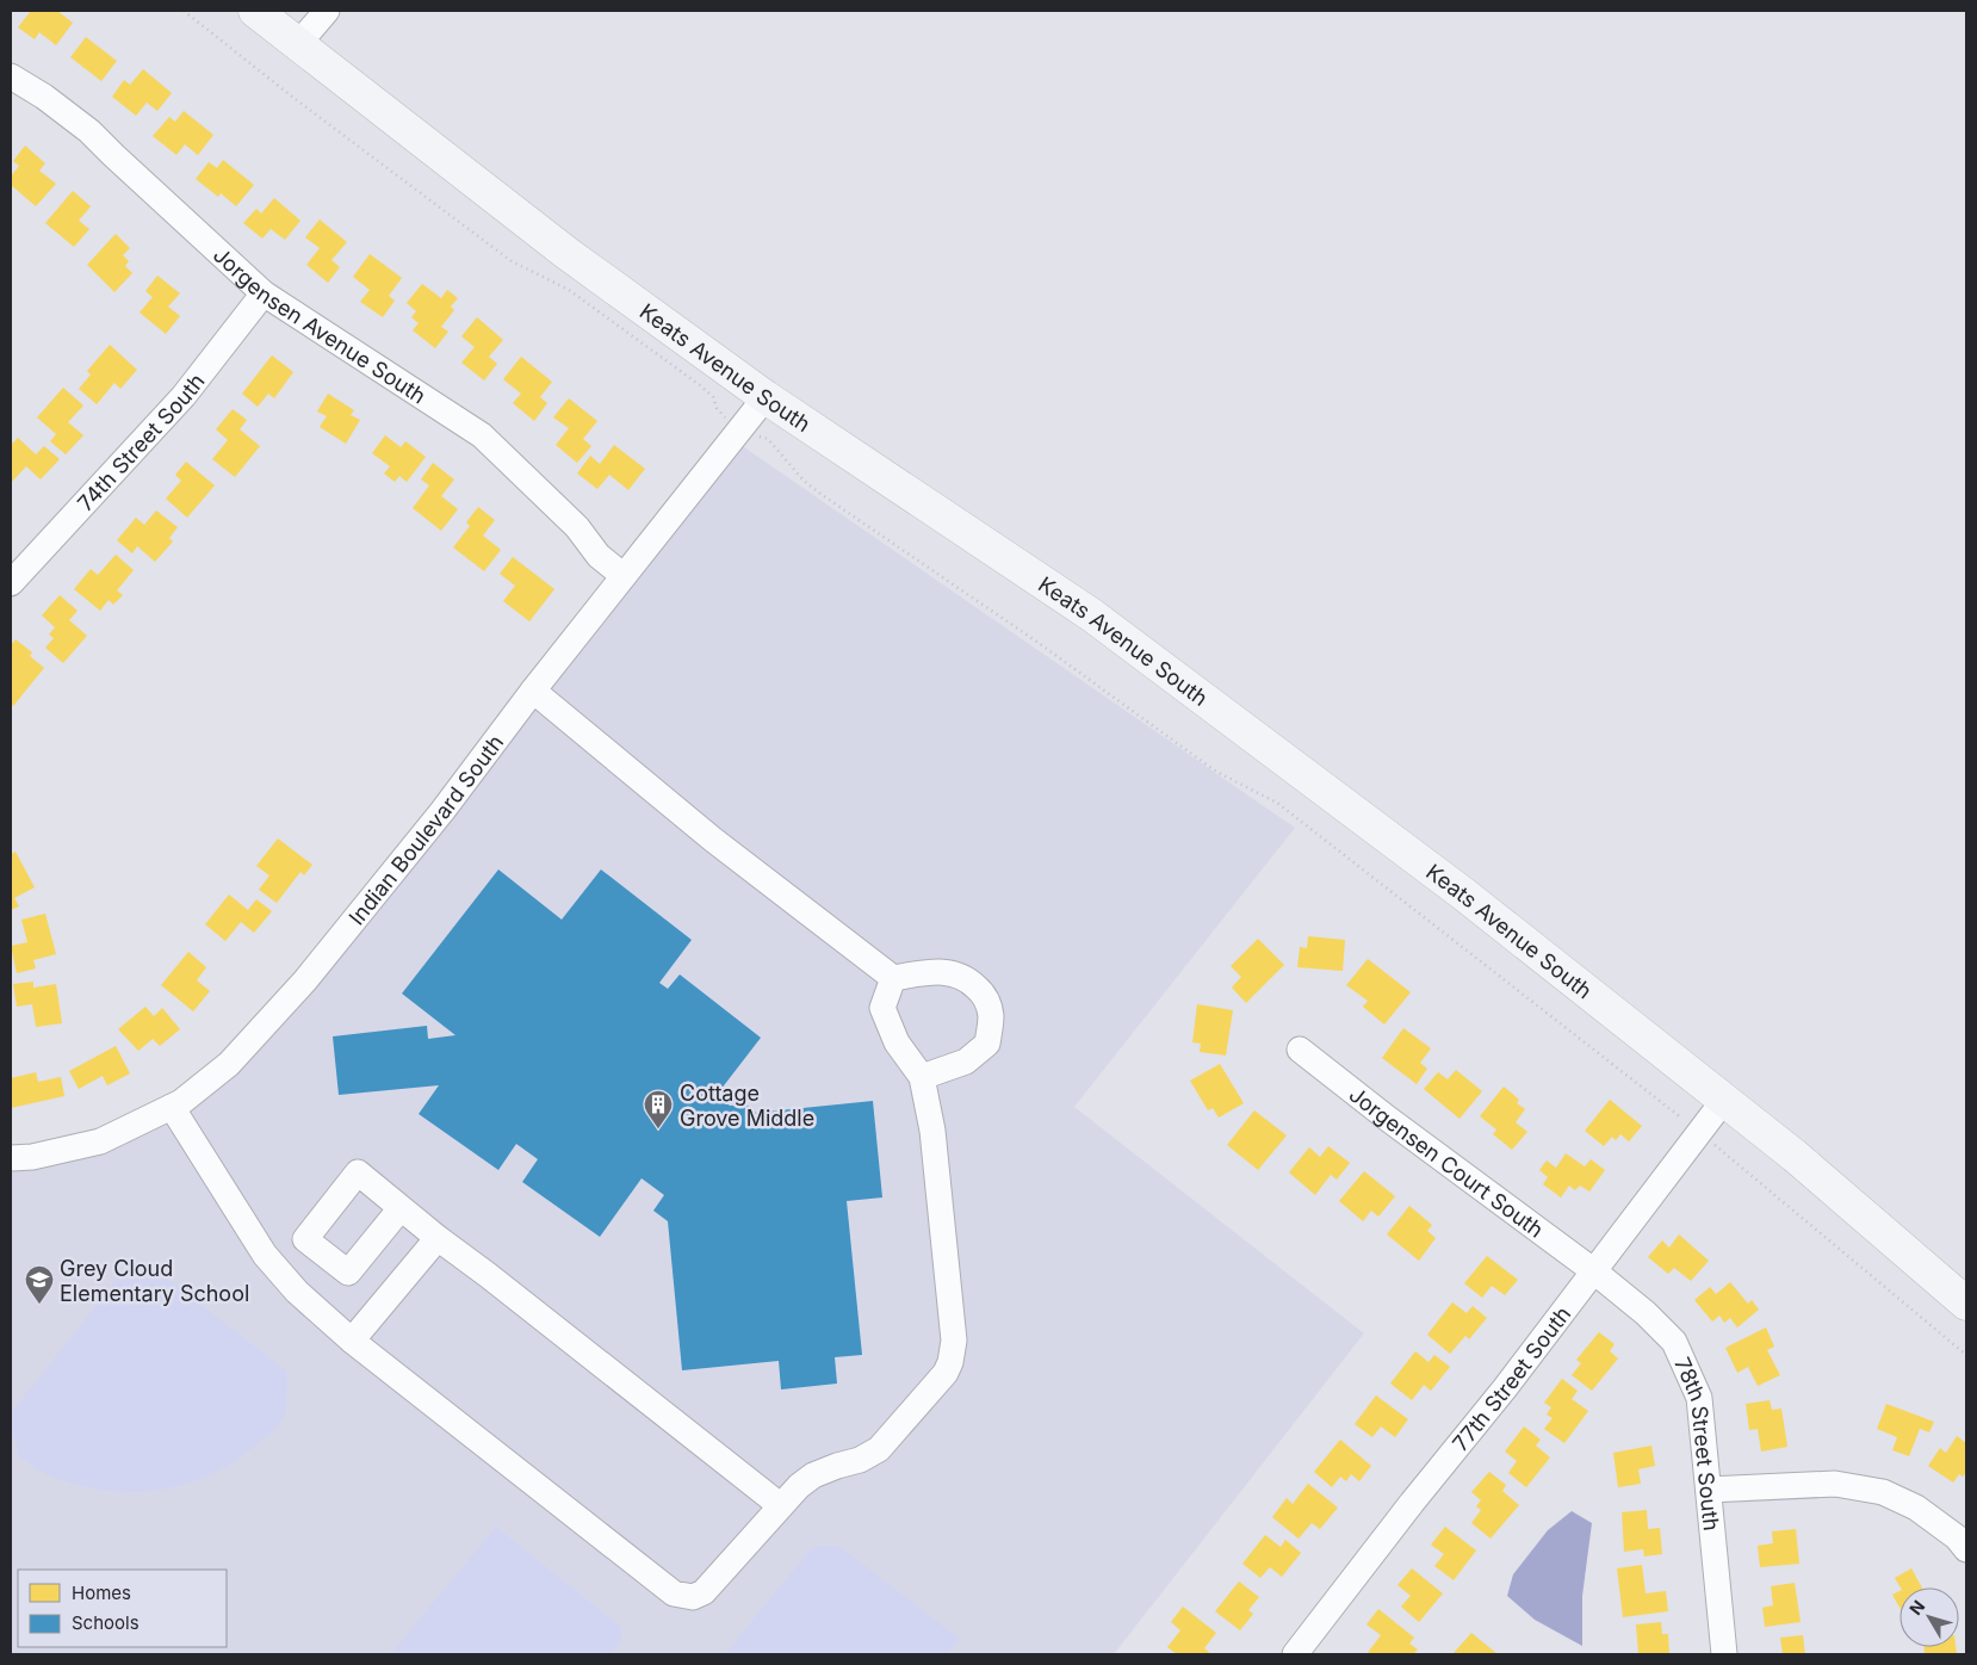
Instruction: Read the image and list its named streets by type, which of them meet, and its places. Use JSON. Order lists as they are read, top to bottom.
{
  "streets": {
    "main road": ["Keats Avenue South"],
    "street": [
      "Jorgensen Avenue South",
      "74th Street South",
      "Indian Boulevard South",
      "Jorgensen Court South",
      "77th Street South",
      "78th Street South"
    ]
  },
  "crossings": [
    ["Jorgensen Avenue South", "74th Street South"],
    ["Jorgensen Avenue South", "Indian Boulevard South"],
    ["Keats Avenue South", "Indian Boulevard South"],
    ["Keats Avenue South", "77th Street South"],
    ["Jorgensen Court South", "77th Street South"],
    ["Jorgensen Court South", "78th Street South"],
    ["77th Street South", "78th Street South"]
  ],
  "places": {
    "building": ["Cottage Grove Middle"],
    "school or university": ["Grey Cloud Elementary School"]
  },
  "legend": ["Homes", "Schools"],
  "north": "top left"
}
